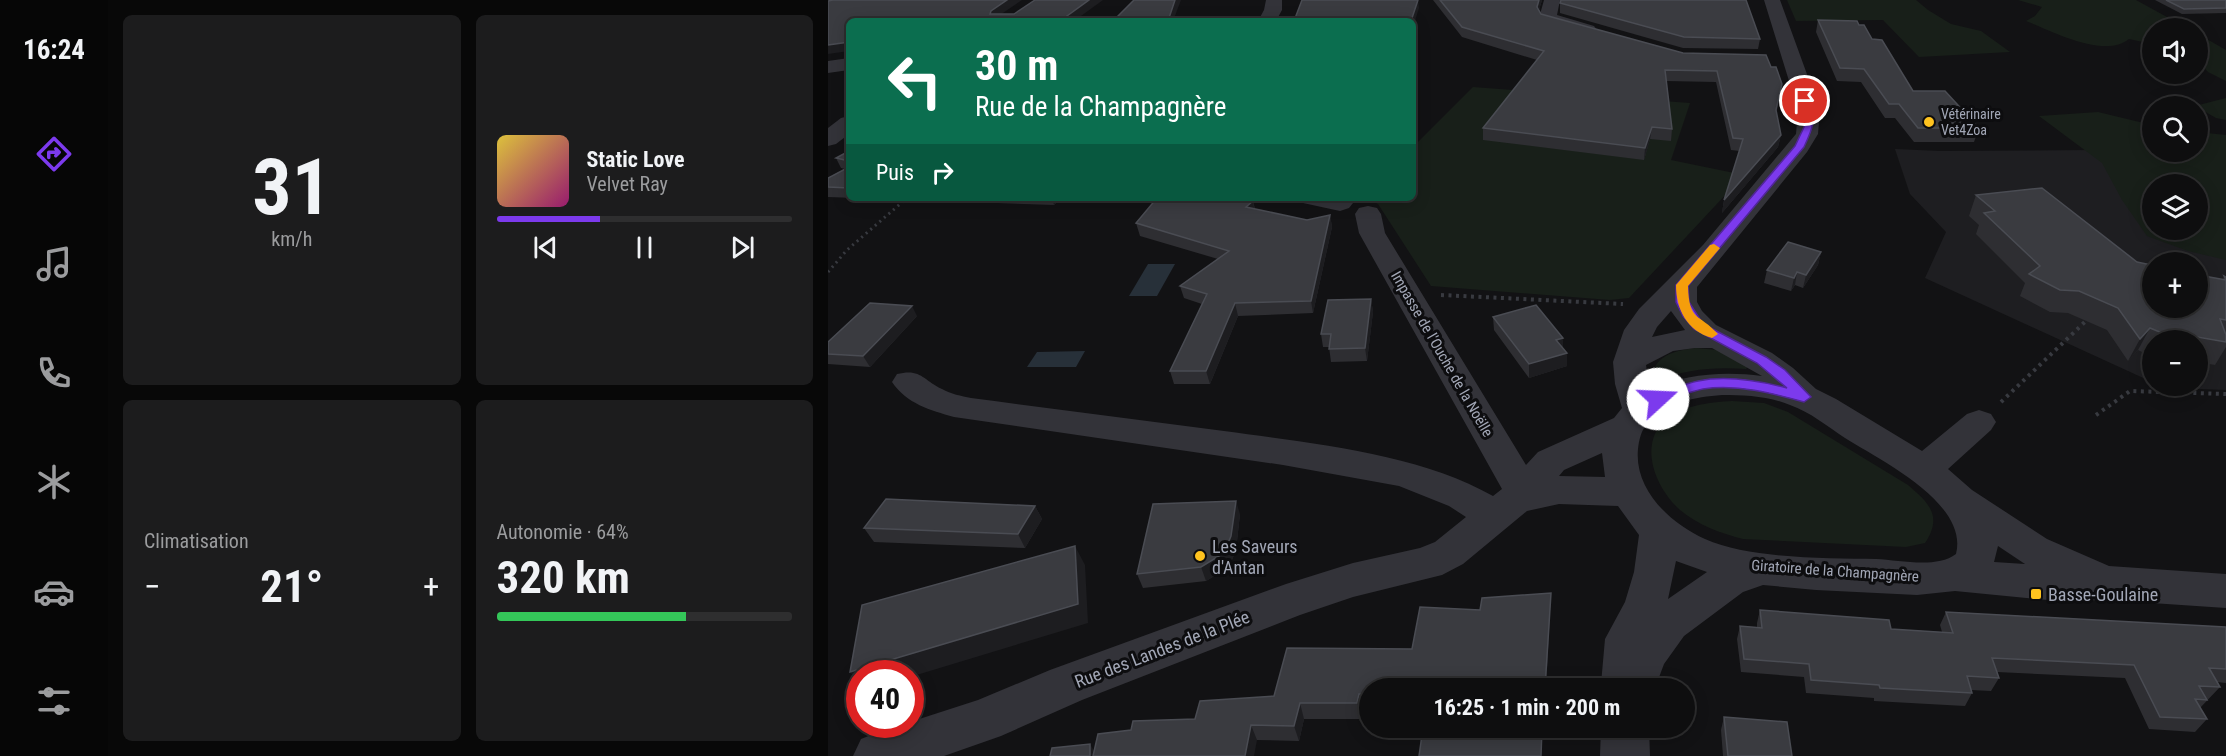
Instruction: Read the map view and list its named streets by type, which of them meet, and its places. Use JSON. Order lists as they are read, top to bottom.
{
  "streets": {
    "street": ["Impasse de l'Ouche de la Noëlle", "Giratoire de la Champagnère", "Rue des Landes de la Plée"]
  },
  "crossings": [
    ["Impasse de l'Ouche de la Noëlle", "Rue des Landes de la Plée"]
  ],
  "places": {
    "other": ["Vétérinaire Vet4Zoa", "Les Saveurs d'Antan"],
    "transit": ["Basse-Goulaine"]
  },
  "page": {
    "tabs": "16:24",
    "tile": [
      ["31", "km/h"],
      "Climatisation",
      ["Autonomie · 64%", "320 km"]
    ],
    "map_buttons": ["+", "−"],
    "turn": ["30 m", "Rue de la Champagnère"],
    "song": ["Static Love", "Velvet Ray"],
    "then": "Puis",
    "heat": ["−", "21°", "+"],
    "limit": "40",
    "trip": "16:25 · 1 min · 200 m"
  }
}
